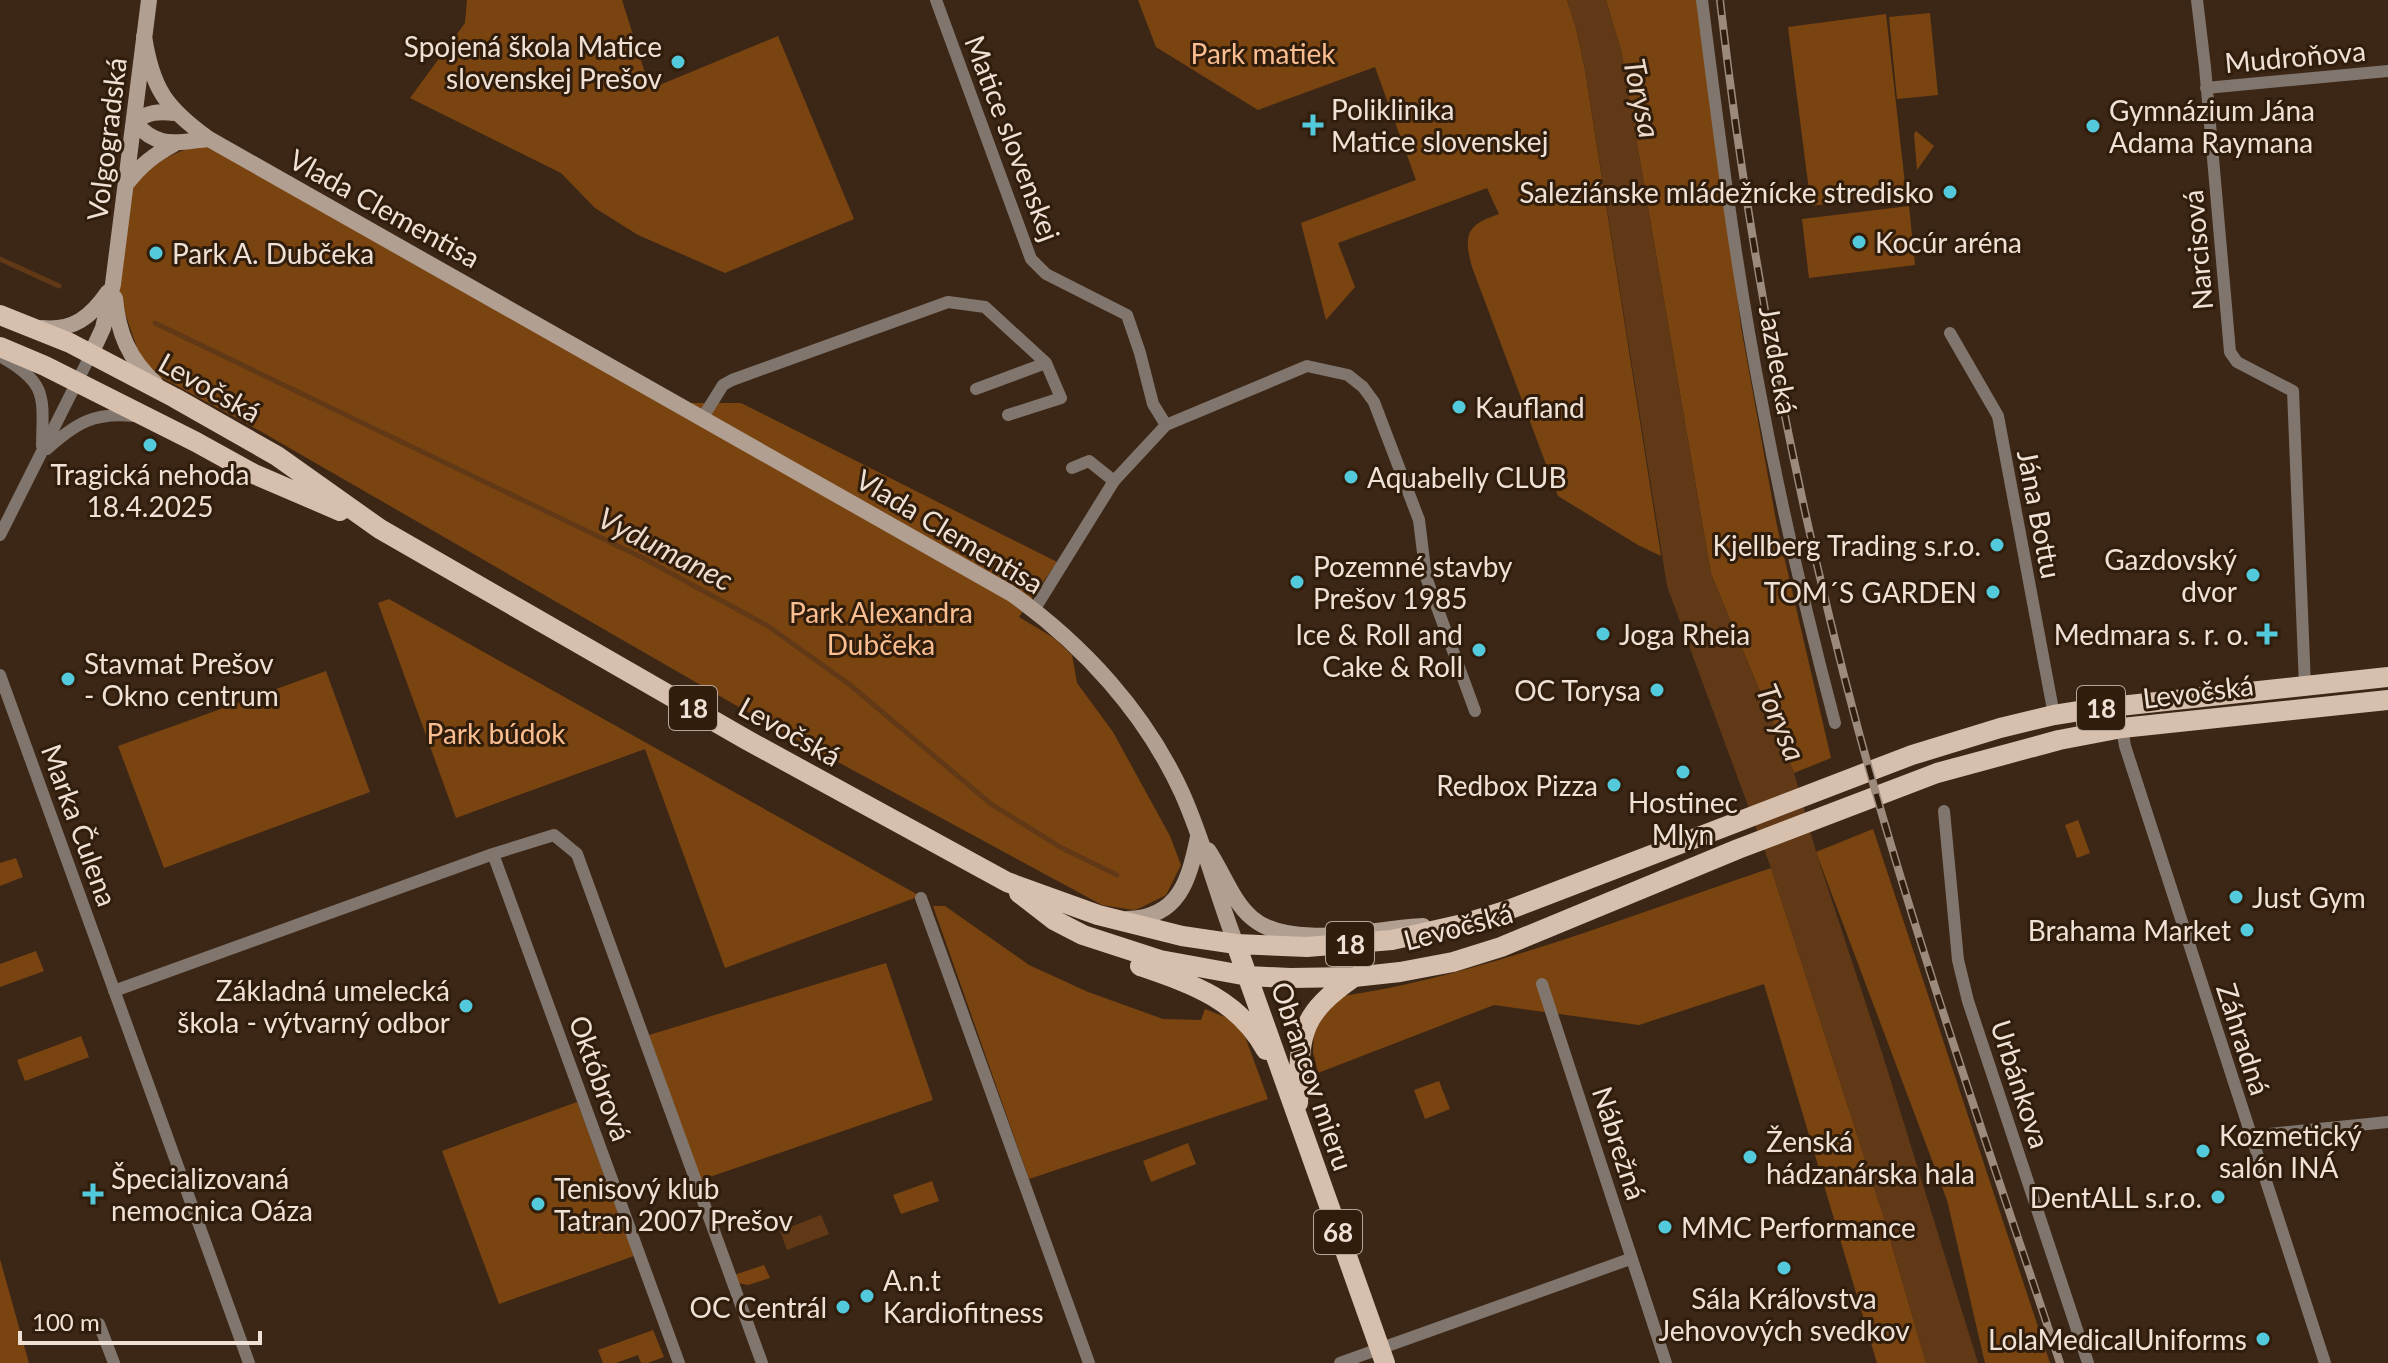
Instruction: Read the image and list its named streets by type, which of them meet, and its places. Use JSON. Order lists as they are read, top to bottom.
{
  "streets": {
    "main road": [
      "Levočská",
      "18",
      "Obrancov mieru",
      "68"
    ],
    "street": [
      "Mudroňova",
      "Matice slovenskej",
      "Volgogradská",
      "Vlada Clementisa",
      "Narcisová",
      "Jazdecká",
      "Jána Bottu",
      "Marka Čulena",
      "Záhradná",
      "Októbrová",
      "Urbánkova",
      "Nábrežná"
    ]
  },
  "crossings": [
    ["Mudroňova", "Narcisová"],
    ["Volgogradská", "Vlada Clementisa"],
    ["Volgogradská", "Levočská"],
    ["Vlada Clementisa", "Levočská"],
    ["Vlada Clementisa", "Obrancov mieru"],
    ["Narcisová", "Levočská"],
    ["Levočská", "Jána Bottu"],
    ["Levočská", "Záhradná"],
    ["Levočská", "Obrancov mieru"],
    ["Levočská", "68"],
    ["Obrancov mieru", "68"]
  ],
  "water": ["Torysa", "Vydumanec"],
  "parks": ["Park matiek", "Park Alexandra Dubčeka", "Park búdok"],
  "places": {
    "other": [
      "Spojená škola Matice slovenskej Prešov",
      "Gymnázium Jána Adama Raymana",
      "Saleziánske mládežnícke stredisko",
      "Kocúr aréna",
      "Park A. Dubčeka",
      "Kaufland",
      "Tragická nehoda 18.4.2025",
      "Aquabelly CLUB",
      "Kjellberg Trading s.r.o.",
      "Gazdovský dvor",
      "Pozemné stavby Prešov 1985",
      "TOM´S GARDEN",
      "Joga Rheia",
      "Ice & Roll and Cake & Roll",
      "Stavmat Prešov - Okno centrum",
      "OC Torysa",
      "Hostinec Mlyn",
      "Redbox Pizza",
      "Just Gym",
      "Brahama Market",
      "Základná umelecká škola - výtvarný odbor",
      "Kozmetický salón INÁ",
      "Ženská hádzanárska hala",
      "DentALL s.r.o.",
      "Tenisový klub Tatran 2007 Prešov",
      "MMC Performance",
      "Sála Kráľovstva Jehovových svedkov",
      "A.n.t Kardiofitness",
      "OC Centrál",
      "LolaMedicalUniforms"
    ],
    "health": ["Poliklinika Matice slovenskej", "Medmara s. r. o.", "Špecializovaná nemocnica Oáza"]
  },
  "scale_bar": "100 m"
}
